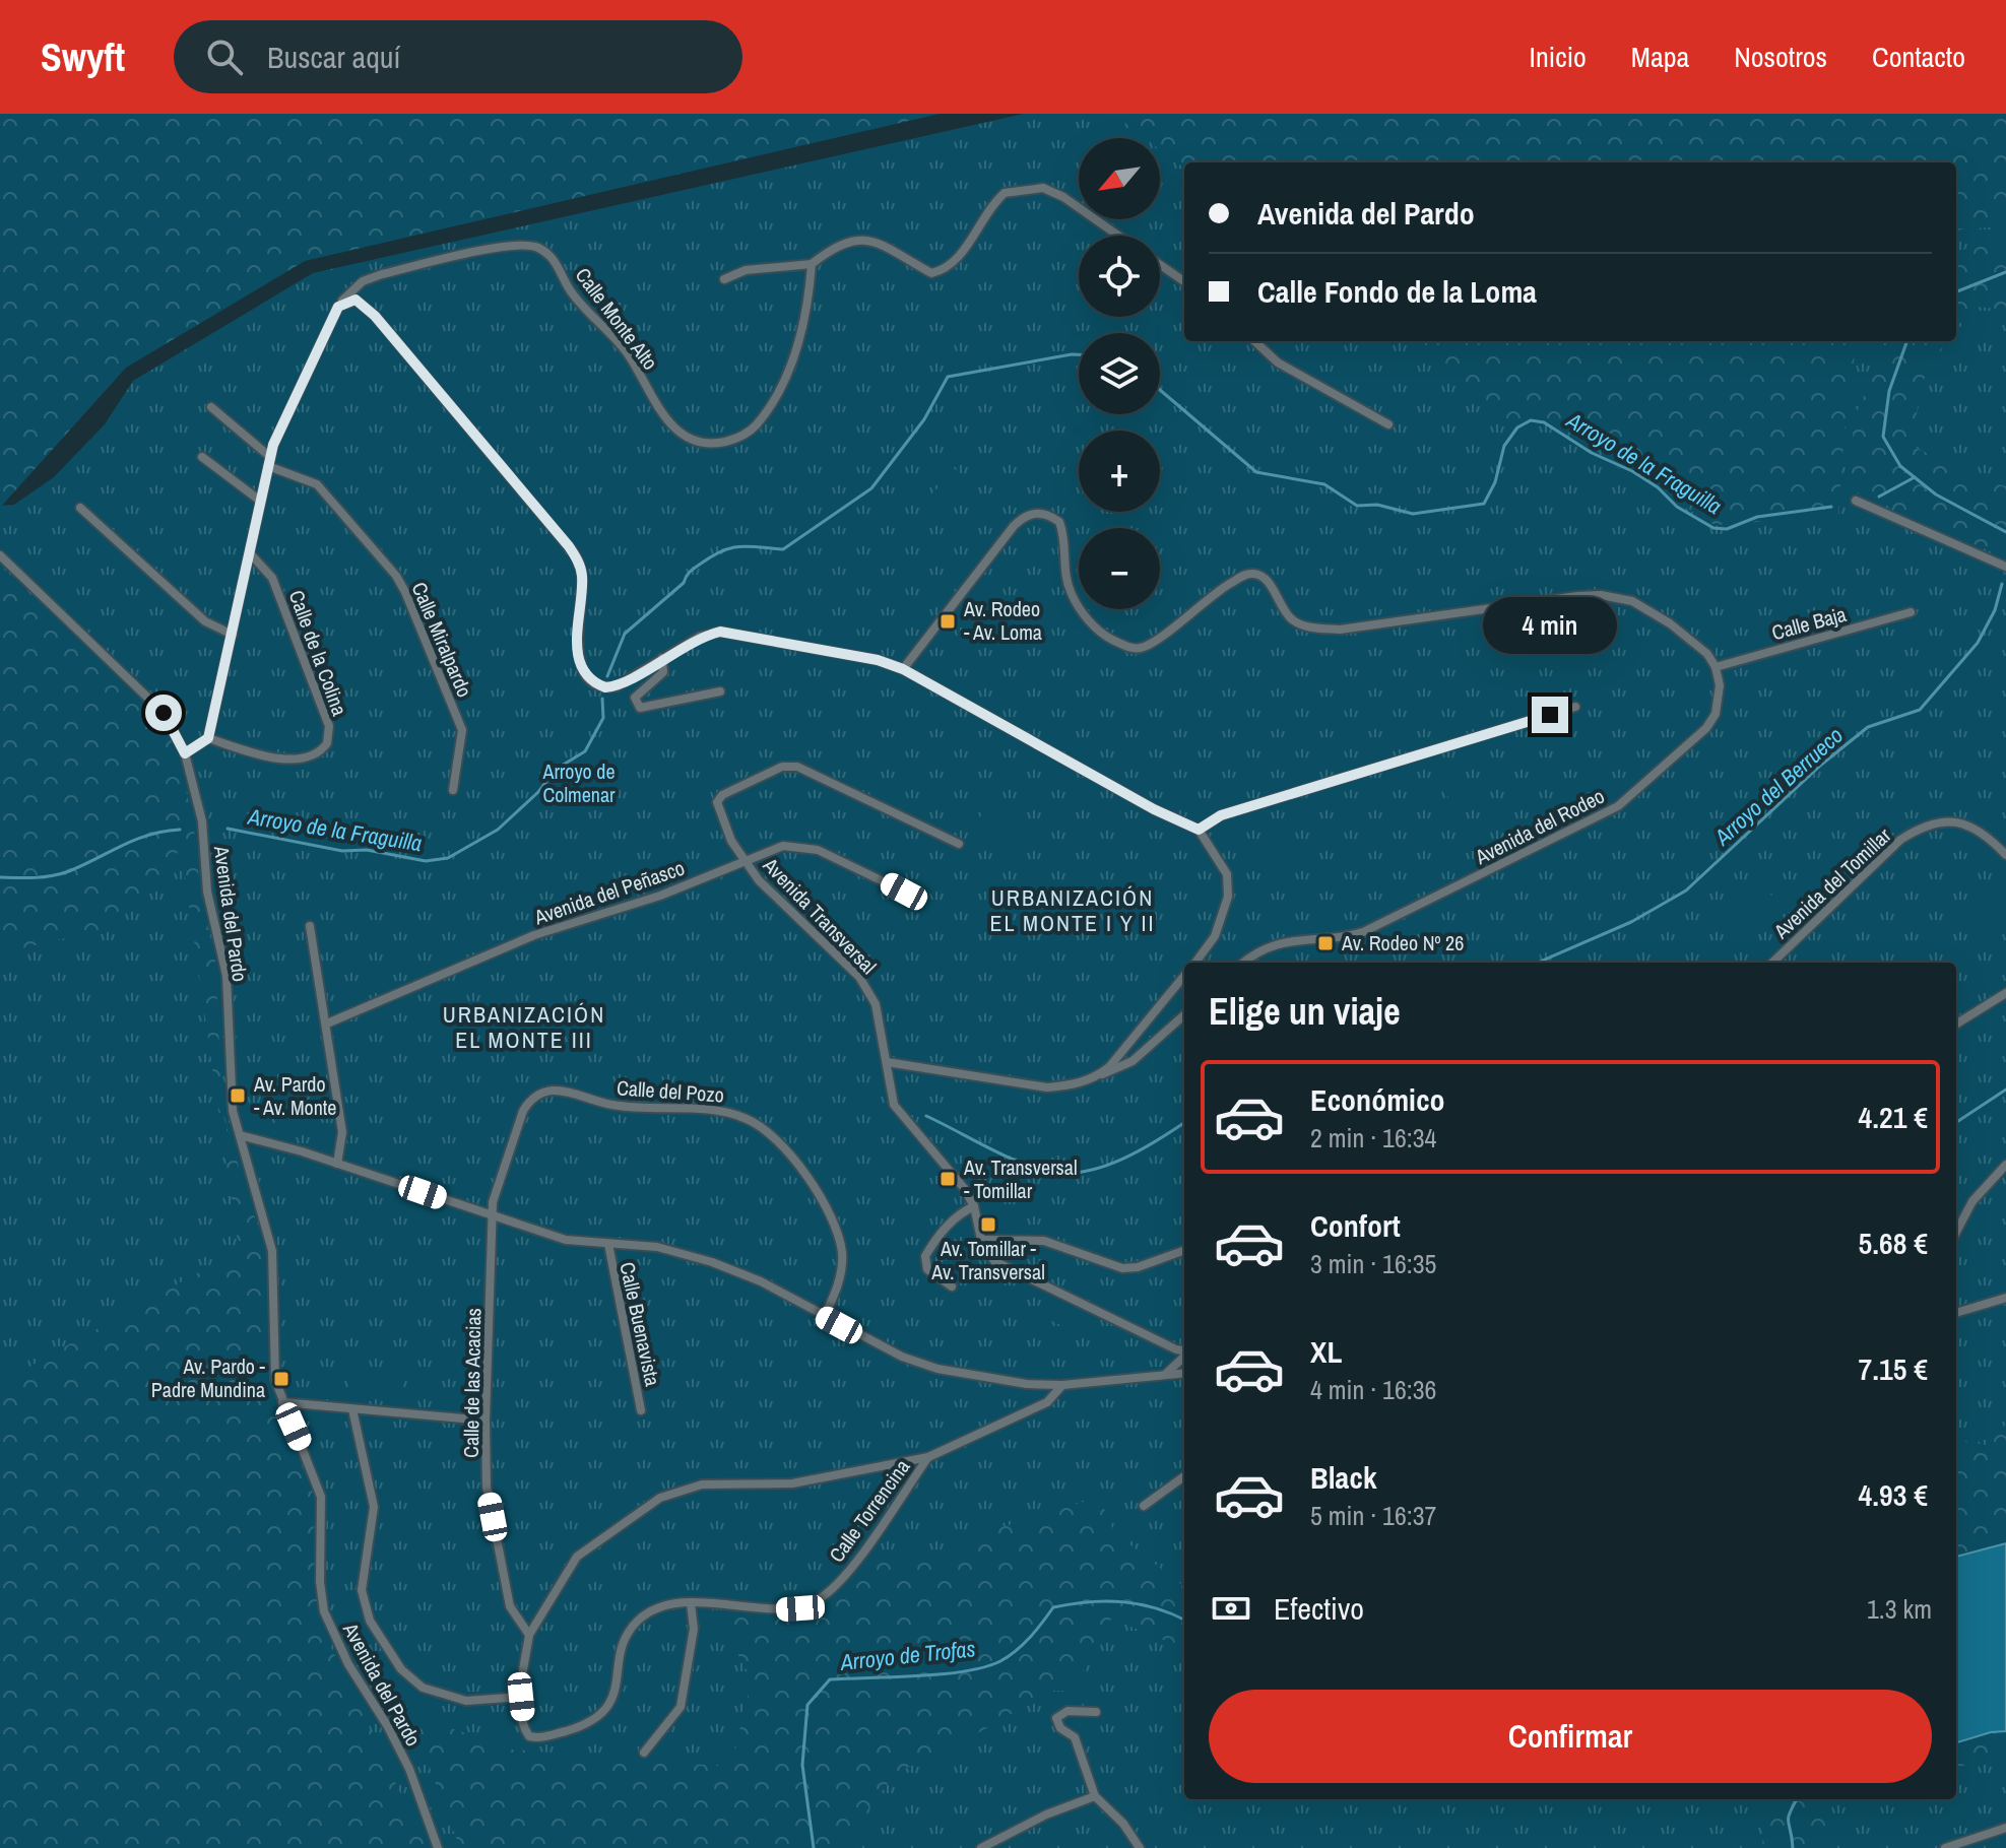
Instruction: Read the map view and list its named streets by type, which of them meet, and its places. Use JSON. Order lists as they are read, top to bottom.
{
  "streets": {
    "street": [
      "Calle Monte Alto",
      "Calle Baja",
      "Calle Miralpardo",
      "Calle de la Colina",
      "Avenida del Rodeo",
      "Avenida del Tomillar",
      "Avenida del Peñasco",
      "Avenida del Pardo",
      "Avenida Transversal",
      "Calle del Pozo",
      "Calle Buenavista",
      "Calle de las Acacias",
      "Calle Torrencina"
    ]
  },
  "crossings": [
    ["Calle Monte Alto", "Calle Miralpardo"],
    ["Calle Monte Alto", "Calle de la Colina"],
    ["Calle Baja", "Avenida del Rodeo"],
    ["Avenida del Peñasco", "Avenida Transversal"],
    ["Calle del Pozo", "Calle de las Acacias"]
  ],
  "districts": ["URBANIZACIÓN EL MONTE I Y II", "URBANIZACIÓN EL MONTE III"],
  "water": ["Arroyo de la Fraguilla", "Arroyo del Berrueco", "Arroyo de Trofas"],
  "parks": ["Arroyo de Colmenar"],
  "places": {
    "transit": [
      "Av. Rodeo - Av. Loma",
      "Av. Rodeo Nº 26",
      "Av. Pardo - Av. Monte",
      "Av. Transversal - Tomillar",
      "Av. Tomillar - Av. Transversal",
      "Av. Pardo - Padre Mundina"
    ]
  },
  "north": "bottom left",
  "page": {
    "header": "Swyft",
    "search": "Buscar aquí",
    "nav": [
      "Inicio",
      "Mapa",
      "Nosotros",
      "Contacto"
    ],
    "map_buttons": ["+", "−"],
    "banner": ["Avenida del Pardo", "Calle Fondo de la Loma"],
    "bubble": "4 min",
    "heading": "Elige un viaje",
    "list": [
      {
        "name": "Económico",
        "note": "2 min · 16:34",
        "value": "4.21 €"
      },
      {
        "name": "Confort",
        "note": "3 min · 16:35",
        "value": "5.68 €"
      },
      {
        "name": "XL",
        "note": "4 min · 16:36",
        "value": "7.15 €"
      },
      {
        "name": "Black",
        "note": "5 min · 16:37",
        "value": "4.93 €"
      }
    ],
    "pay": ["Efectivo", "1.3 km"],
    "buttons": "Confirmar"
  }
}
